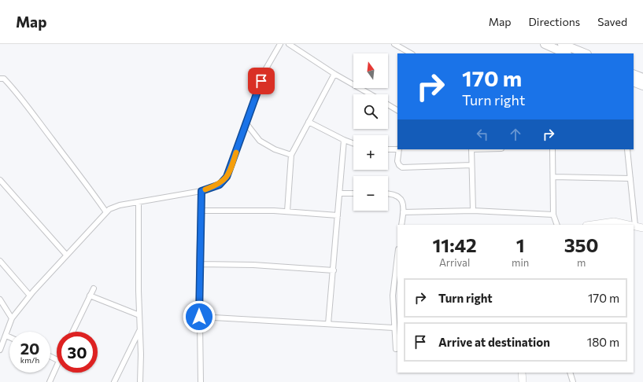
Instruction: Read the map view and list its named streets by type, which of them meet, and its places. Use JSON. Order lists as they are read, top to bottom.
{
  "north": "top",
  "page": {
    "header": "Map",
    "nav": ["Map", "Directions", "Saved"],
    "map_buttons": ["+", "−"],
    "turn": ["170 m", "Turn right"],
    "eta": [
      "11:42",
      "Arrival",
      "1",
      "min",
      "350",
      "m"
    ],
    "list": [
      {
        "name": "Turn right",
        "value": "170 m"
      },
      {
        "name": "Arrive at destination",
        "value": "180 m"
      }
    ],
    "speed": "20 km/h",
    "limit": "30"
  }
}
